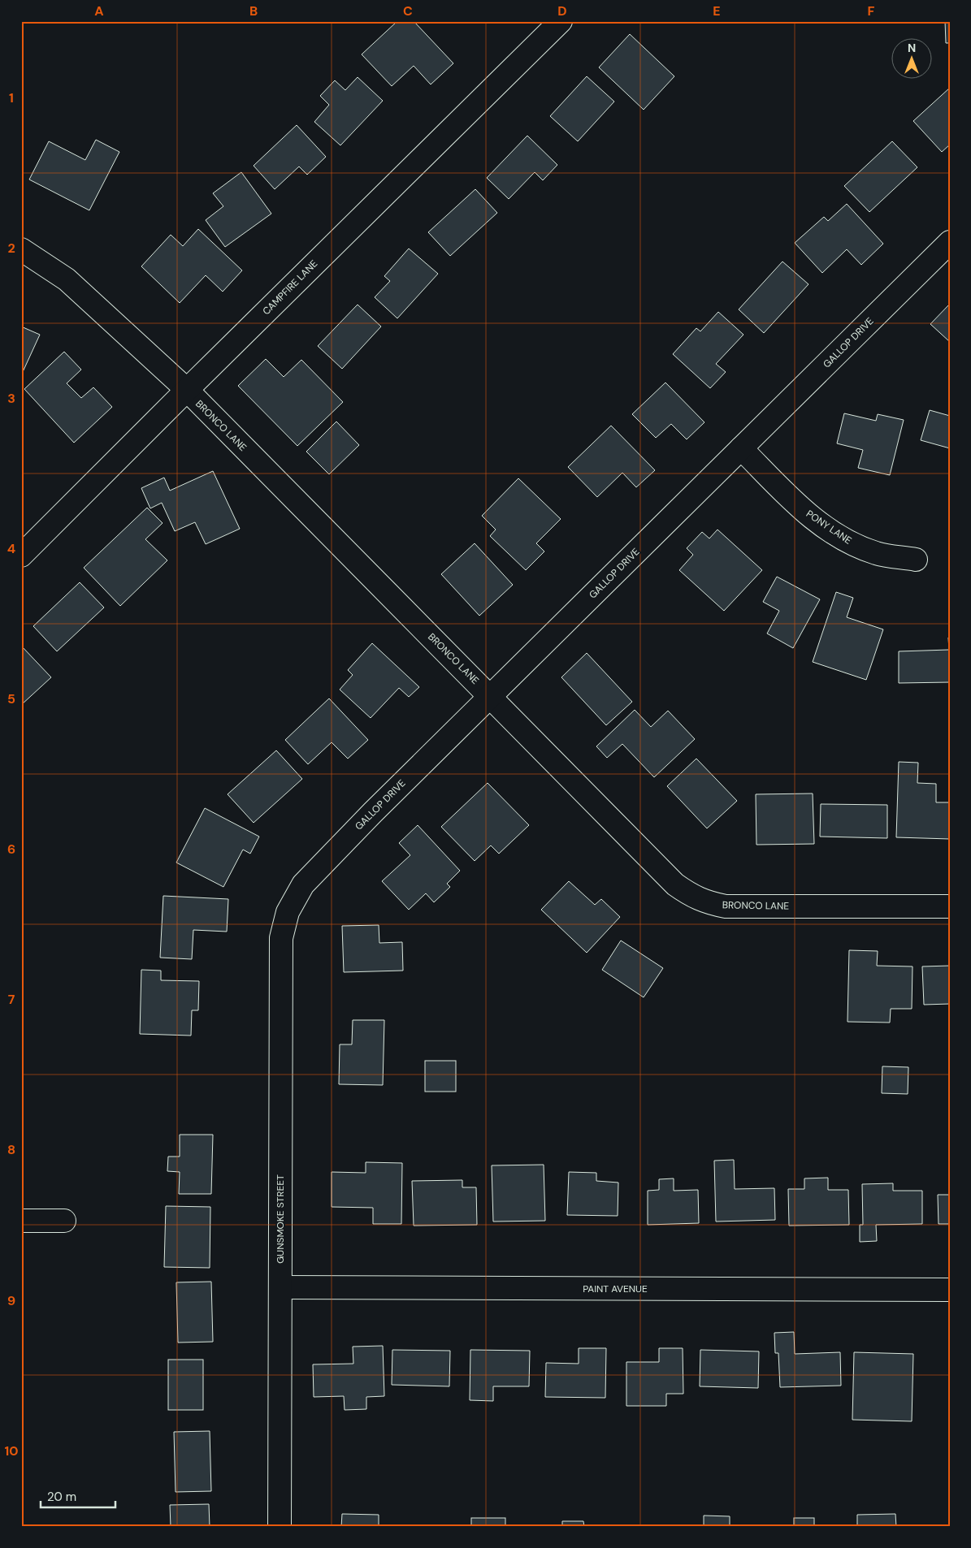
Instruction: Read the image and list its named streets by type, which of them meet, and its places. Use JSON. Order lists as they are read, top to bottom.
{
  "streets": {
    "street": [
      "CAMPFIRE LANE",
      "GALLOP DRIVE",
      "BRONCO LANE",
      "PONY LANE",
      "GUNSMOKE STREET",
      "PAINT AVENUE"
    ]
  },
  "crossings": [
    ["CAMPFIRE LANE", "BRONCO LANE"],
    ["GALLOP DRIVE", "BRONCO LANE"],
    ["GALLOP DRIVE", "PONY LANE"],
    ["GALLOP DRIVE", "GUNSMOKE STREET"],
    ["GUNSMOKE STREET", "PAINT AVENUE"]
  ],
  "scale_bar": "20 m",
  "north": "top",
  "grid": {
    "columns": [
      "A",
      "B",
      "C",
      "D",
      "E",
      "F"
    ],
    "rows": [
      "1",
      "2",
      "3",
      "4",
      "5",
      "6",
      "7",
      "8",
      "9",
      "10"
    ]
  }
}
